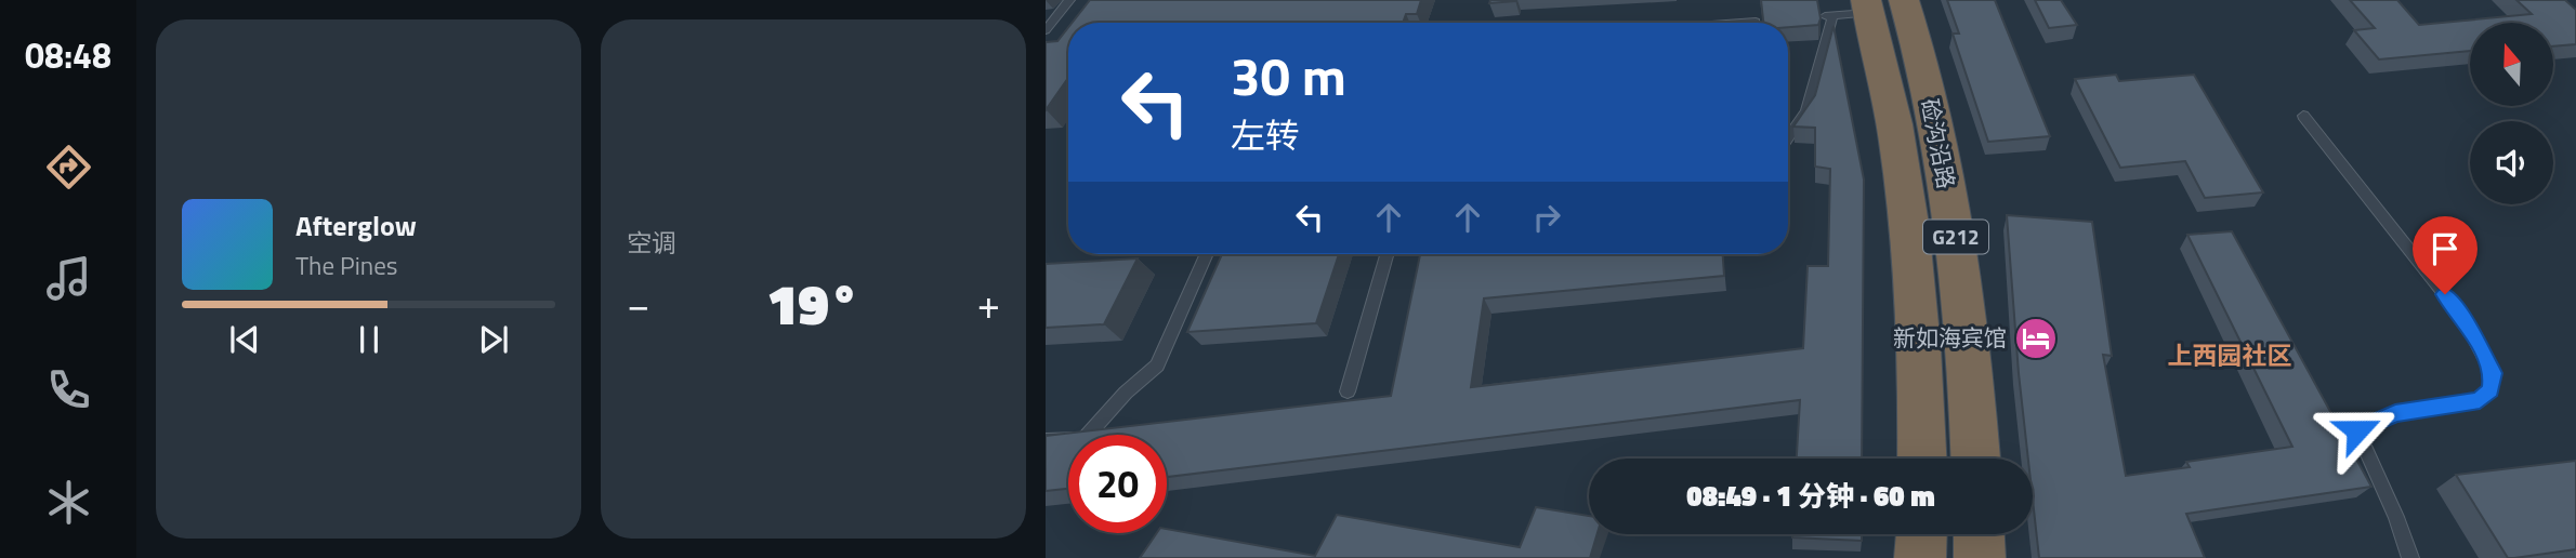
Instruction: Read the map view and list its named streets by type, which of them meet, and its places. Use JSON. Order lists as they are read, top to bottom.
{
  "streets": {
    "highway": ["硷沟沿路", "G212"]
  },
  "districts": ["上西园社区"],
  "places": {
    "hotel": ["新如海宾馆"]
  },
  "north": "top",
  "page": {
    "tabs": "08:48",
    "tile": "空调",
    "turn": ["30 m", "左转"],
    "song": ["Afterglow", "The Pines"],
    "heat": ["−", "19°", "+"],
    "limit": "20",
    "trip": "08:49 · 1 分钟 · 60 m"
  }
}
